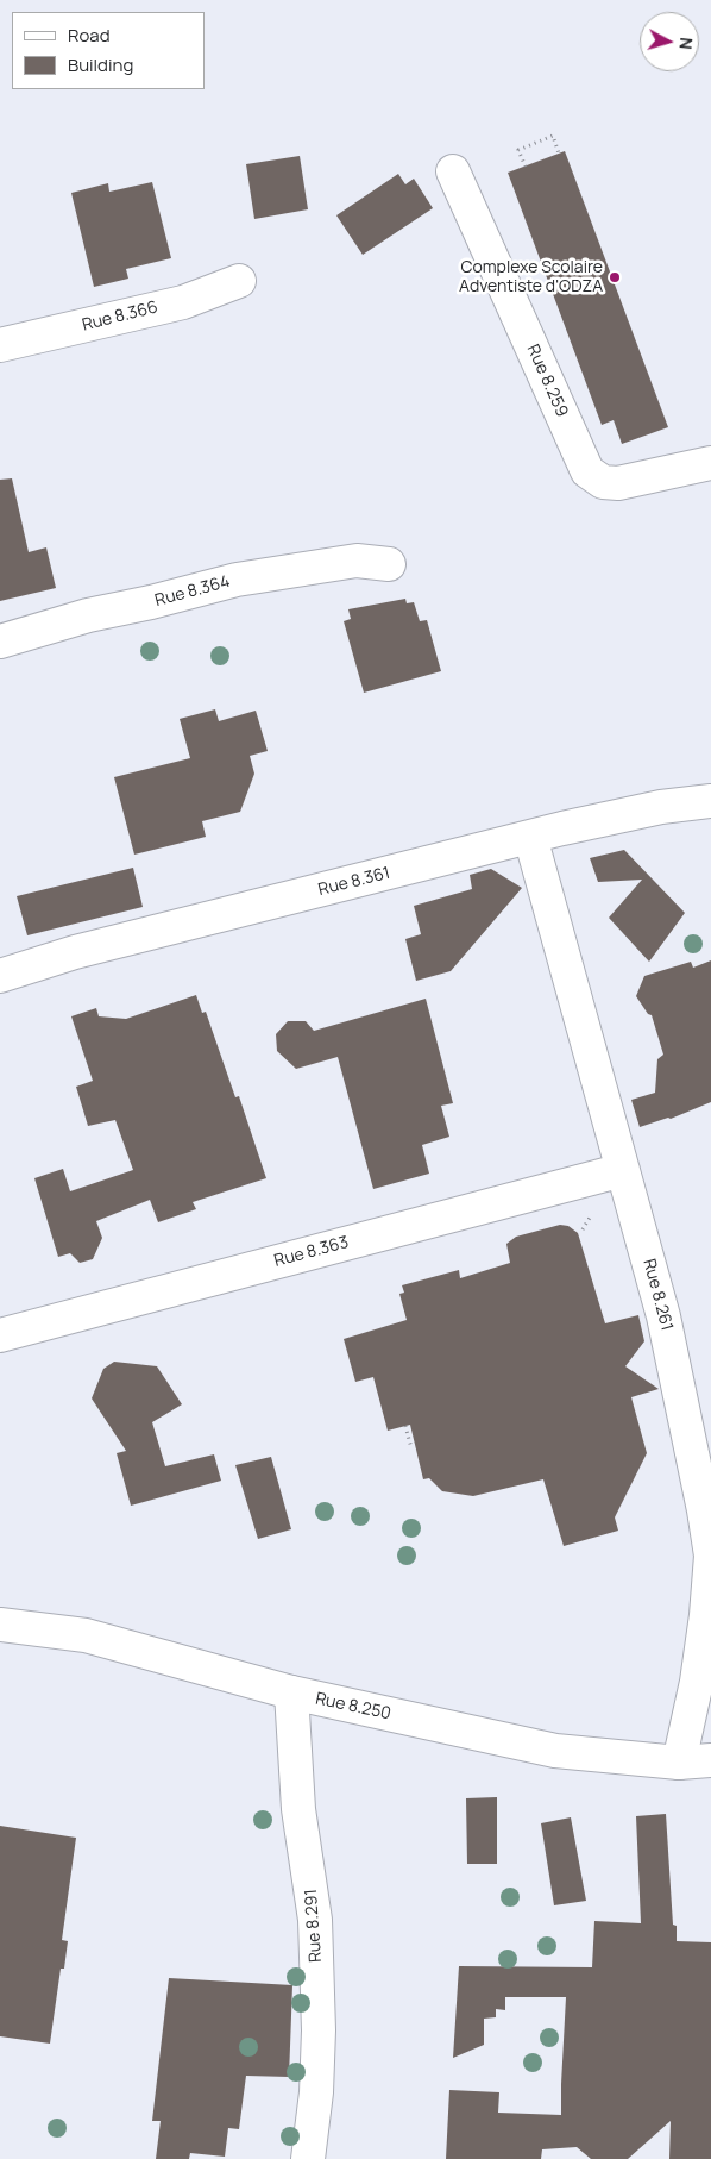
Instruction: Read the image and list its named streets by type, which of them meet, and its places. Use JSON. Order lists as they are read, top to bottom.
{
  "streets": {
    "street": [
      "Rue 8.366",
      "Rue 8.259",
      "Rue 8.364",
      "Rue 8.361",
      "Rue 8.363",
      "Rue 8.261",
      "Rue 8.250",
      "Rue 8.291"
    ]
  },
  "crossings": [
    ["Rue 8.361", "Rue 8.261"],
    ["Rue 8.363", "Rue 8.261"],
    ["Rue 8.261", "Rue 8.250"],
    ["Rue 8.250", "Rue 8.291"]
  ],
  "places": ["Complexe Scolaire Adventiste d'ODZA"],
  "legend": ["Road", "Building"],
  "north": "right"
}
